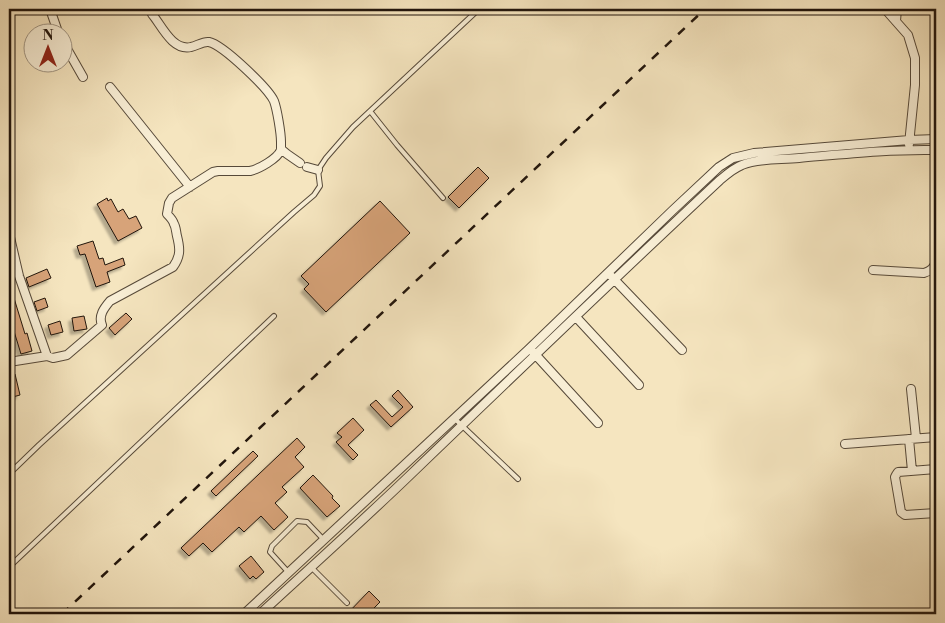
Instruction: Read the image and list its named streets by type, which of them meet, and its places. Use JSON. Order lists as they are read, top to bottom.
{
  "north": "top"
}
